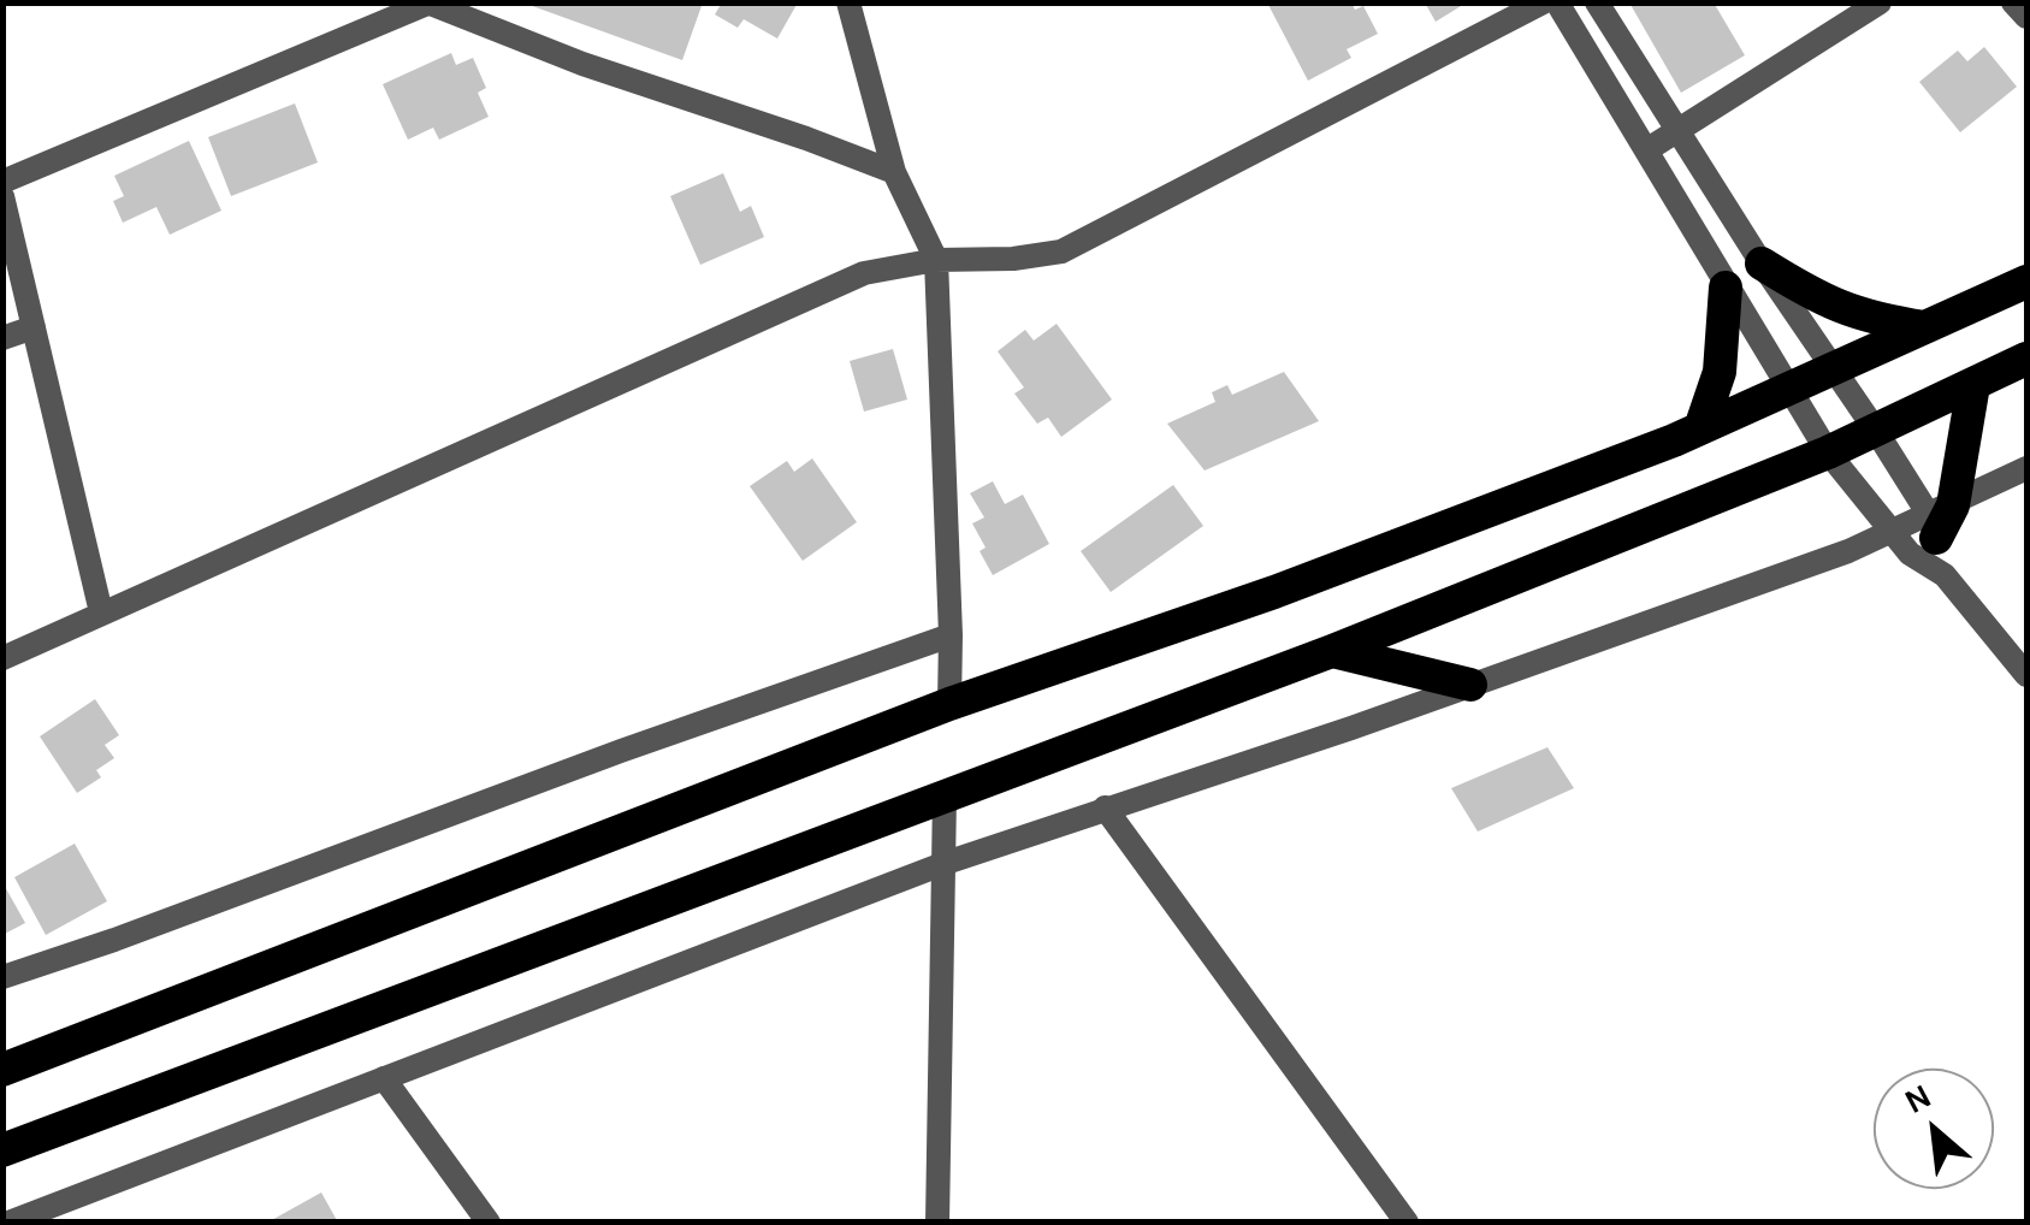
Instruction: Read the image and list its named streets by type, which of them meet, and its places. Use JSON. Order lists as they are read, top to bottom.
{
  "north": "top left"
}
